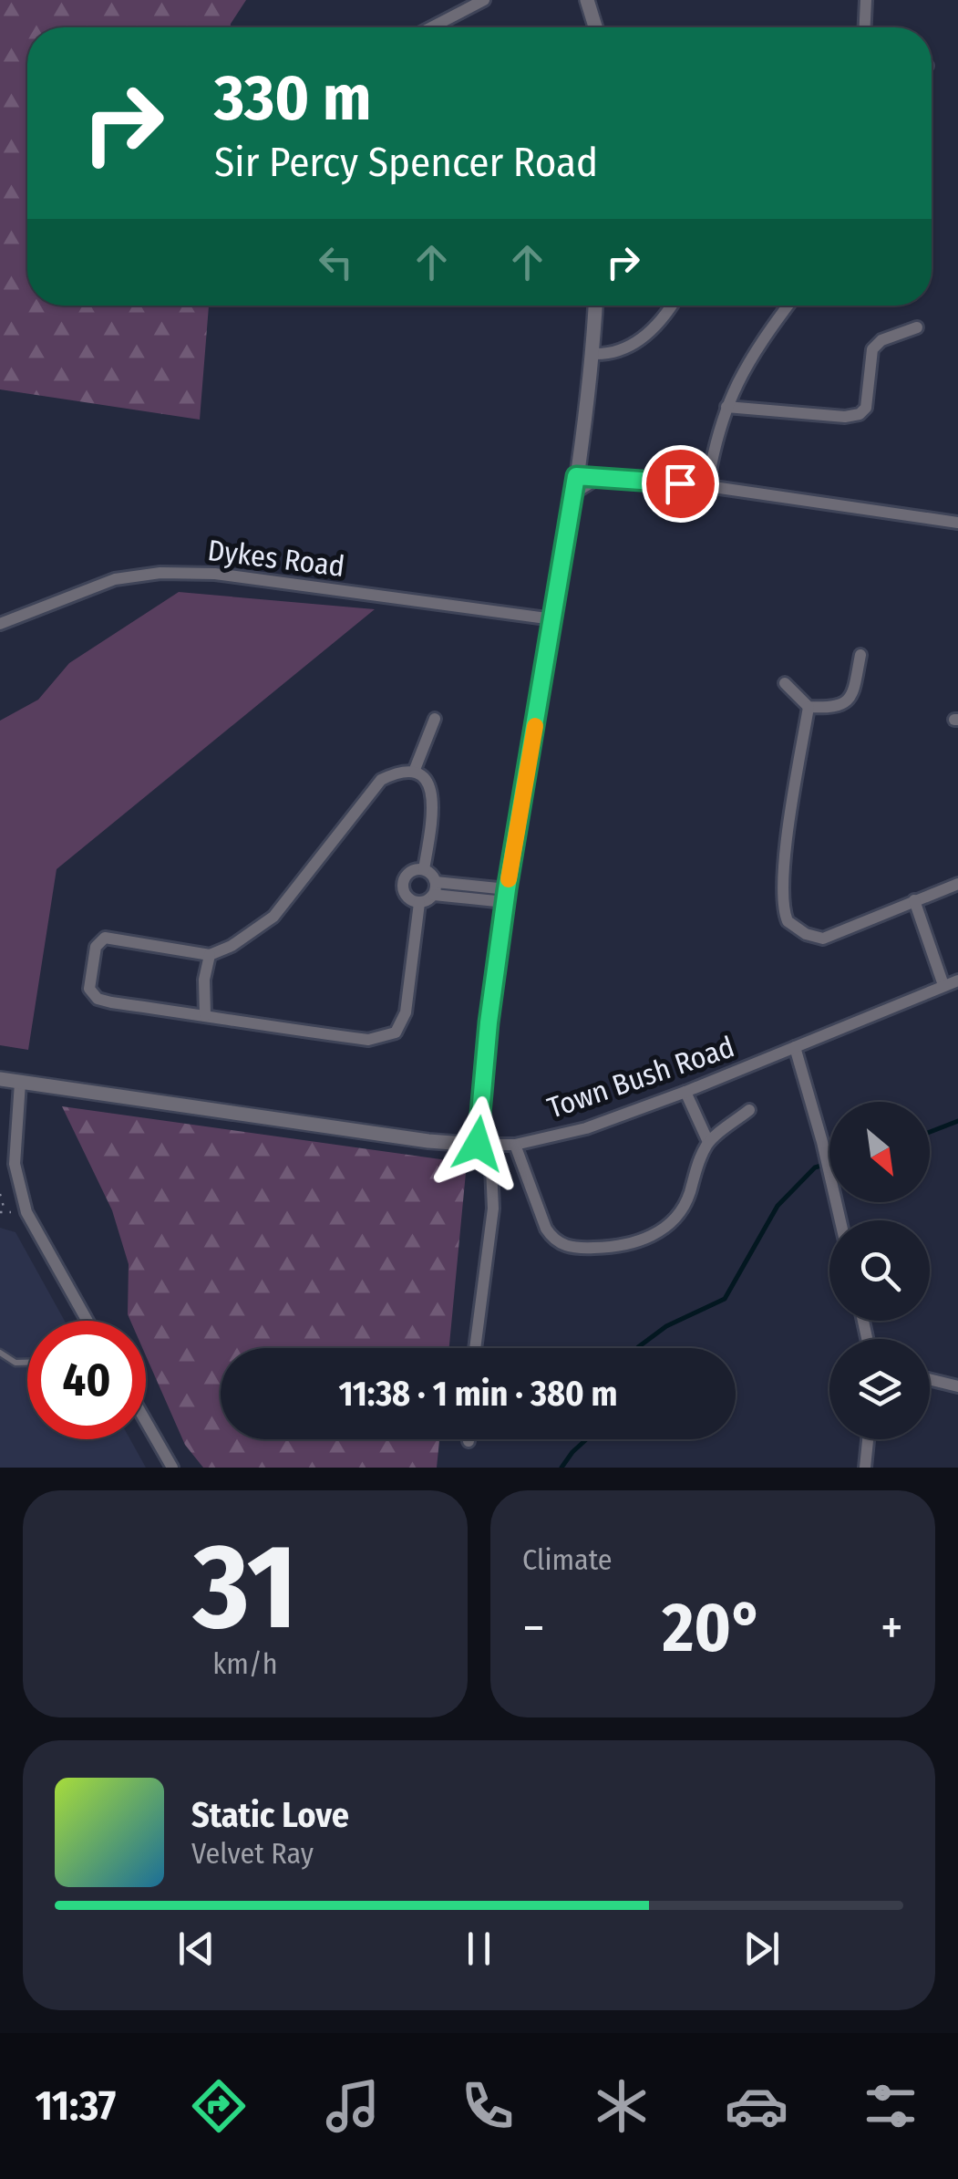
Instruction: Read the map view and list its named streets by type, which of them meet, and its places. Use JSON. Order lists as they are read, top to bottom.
{
  "streets": {
    "street": ["Dykes Road", "Town Bush Road"]
  },
  "north": "bottom right",
  "page": {
    "turn": ["330 m", "Sir Percy Spencer Road"],
    "limit": "40",
    "trip": "11:38 · 1 min · 380 m",
    "tile": [
      ["31", "km/h"],
      "Climate"
    ],
    "heat": ["−", "20°", "+"],
    "song": ["Static Love", "Velvet Ray"],
    "tabs": "11:37"
  }
}
